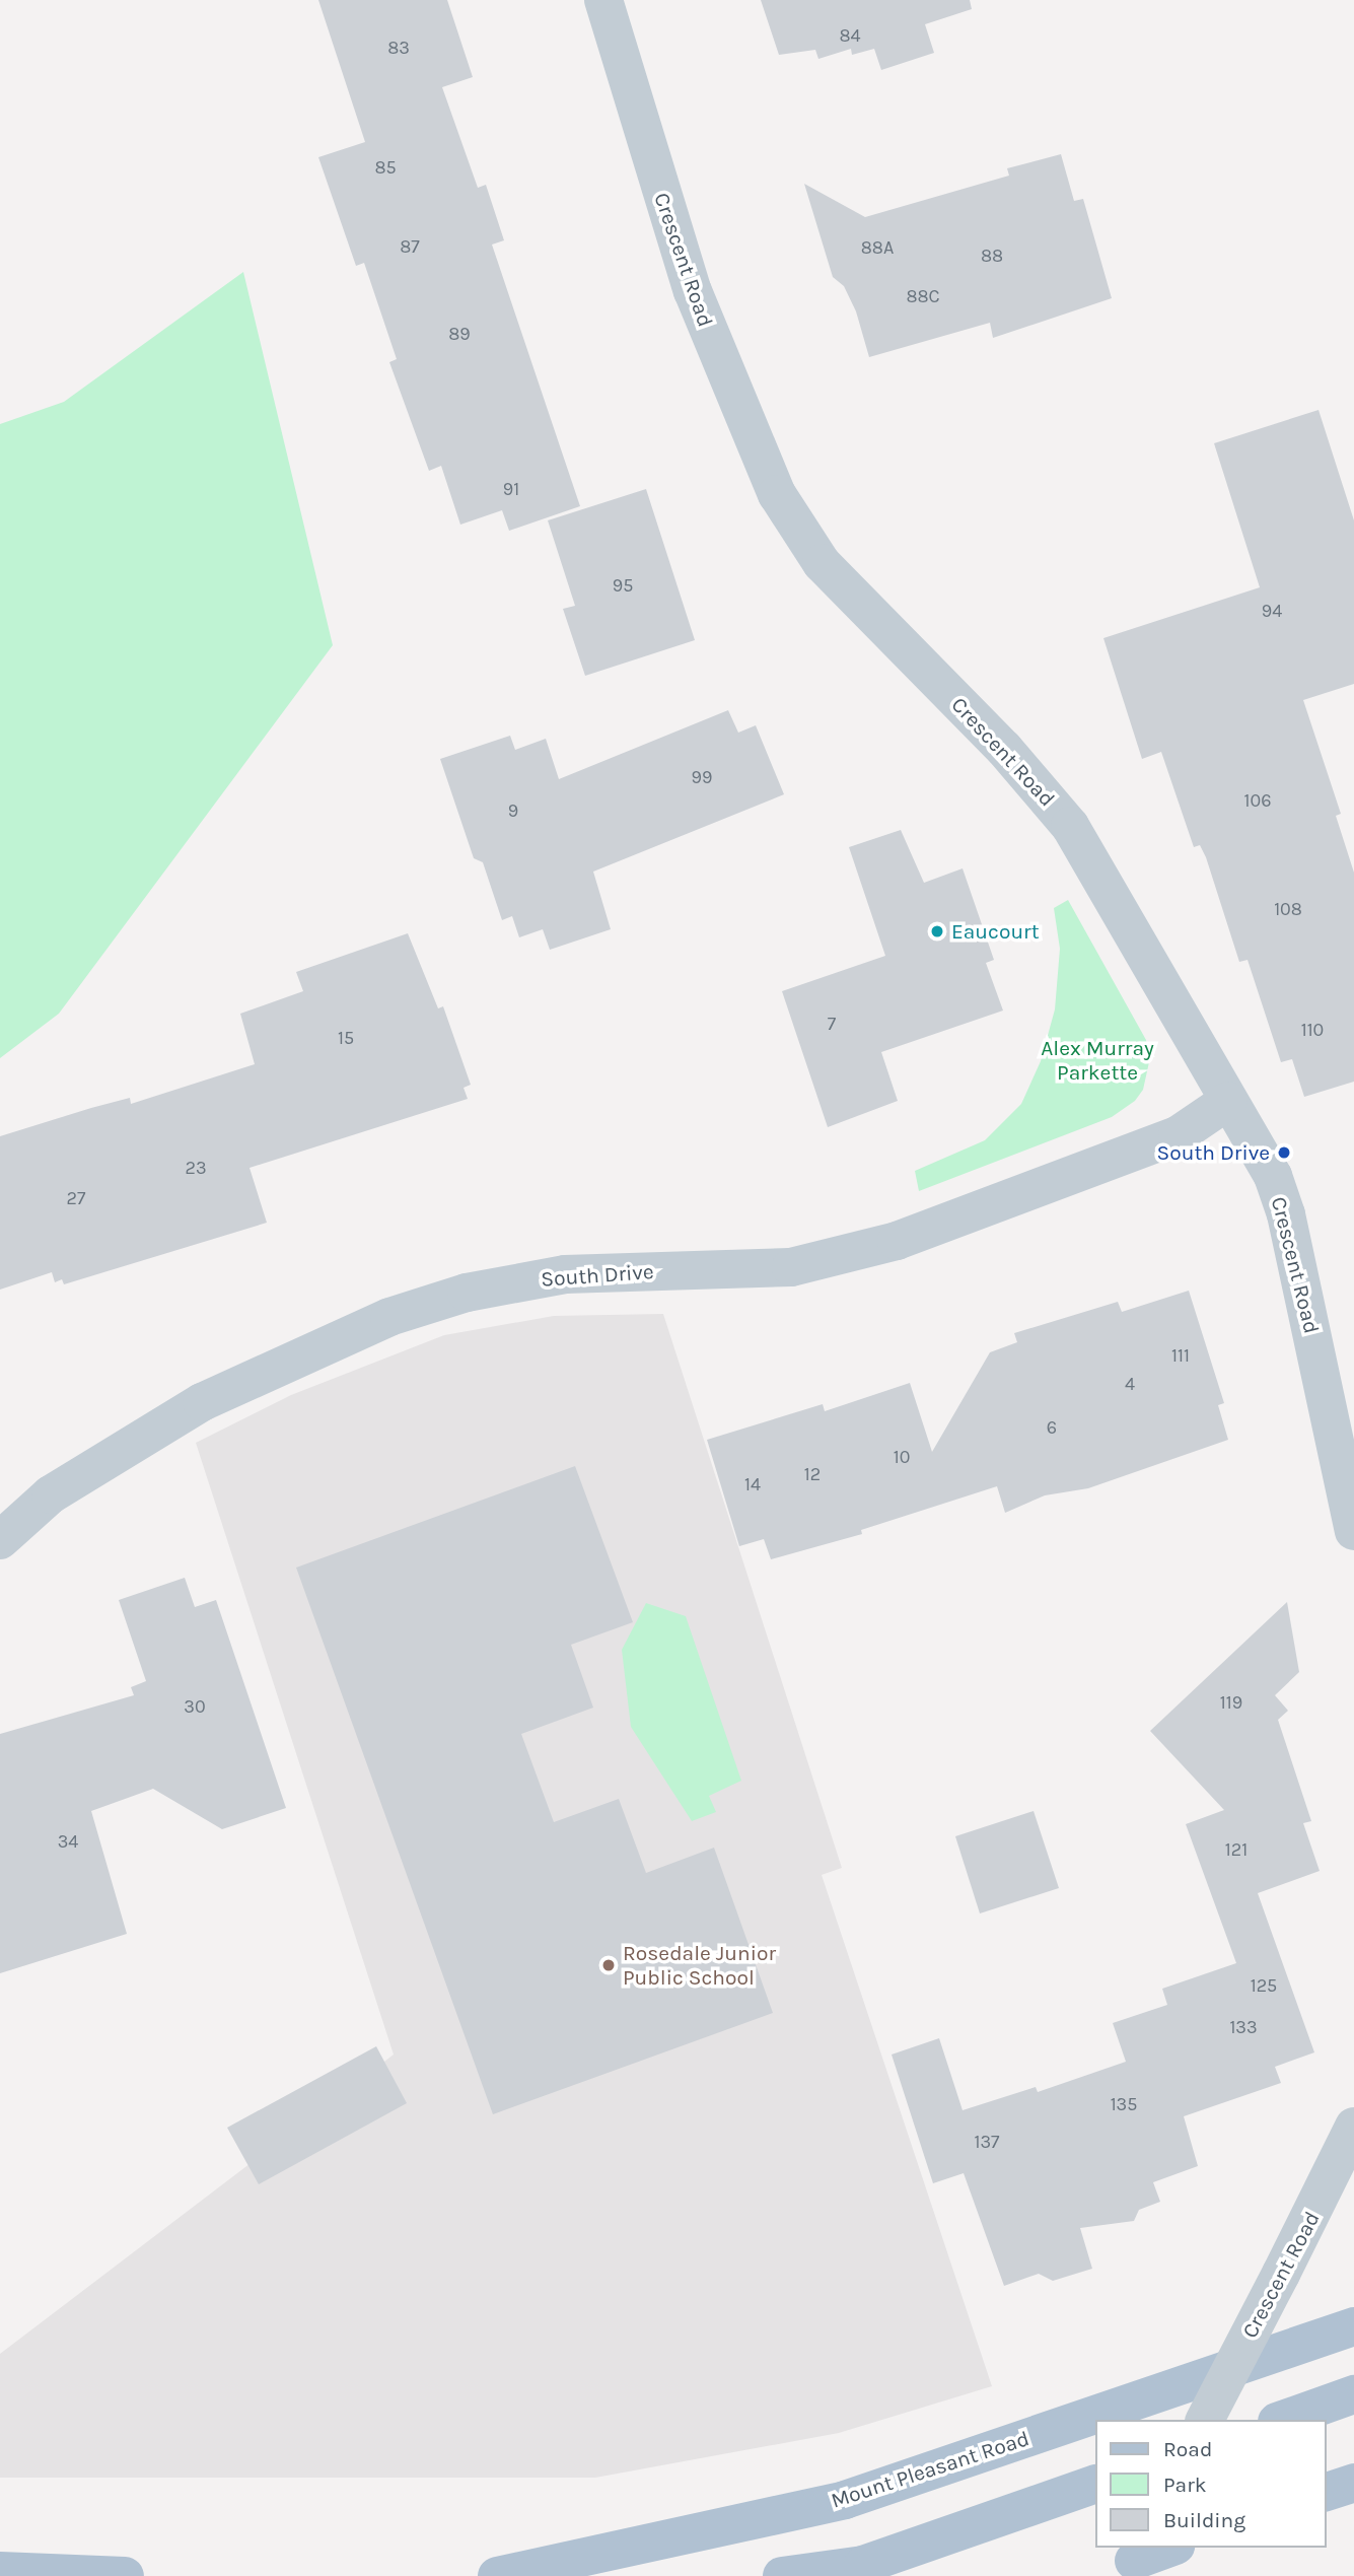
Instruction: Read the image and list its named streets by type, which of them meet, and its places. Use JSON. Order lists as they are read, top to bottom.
{
  "streets": {
    "main road": ["Mount Pleasant Road"],
    "street": ["Crescent Road", "South Drive"]
  },
  "crossings": [
    ["Crescent Road", "South Drive"]
  ],
  "parks": ["Alex Murray Parkette"],
  "places": ["Eaucourt", "South Drive", "Rosedale Junior Public School"],
  "house_numbers": [
    "84",
    "83",
    "85",
    "87",
    "88A",
    "88",
    "88C",
    "89",
    "91",
    "95",
    "94",
    "99",
    "106",
    "9",
    "108",
    "7",
    "110",
    "15",
    "23",
    "27",
    "111",
    "4",
    "6",
    "10",
    "12",
    "14",
    "119",
    "30",
    "34",
    "121",
    "125",
    "133",
    "135",
    "137"
  ],
  "legend": ["Road", "Park", "Building"]
}
